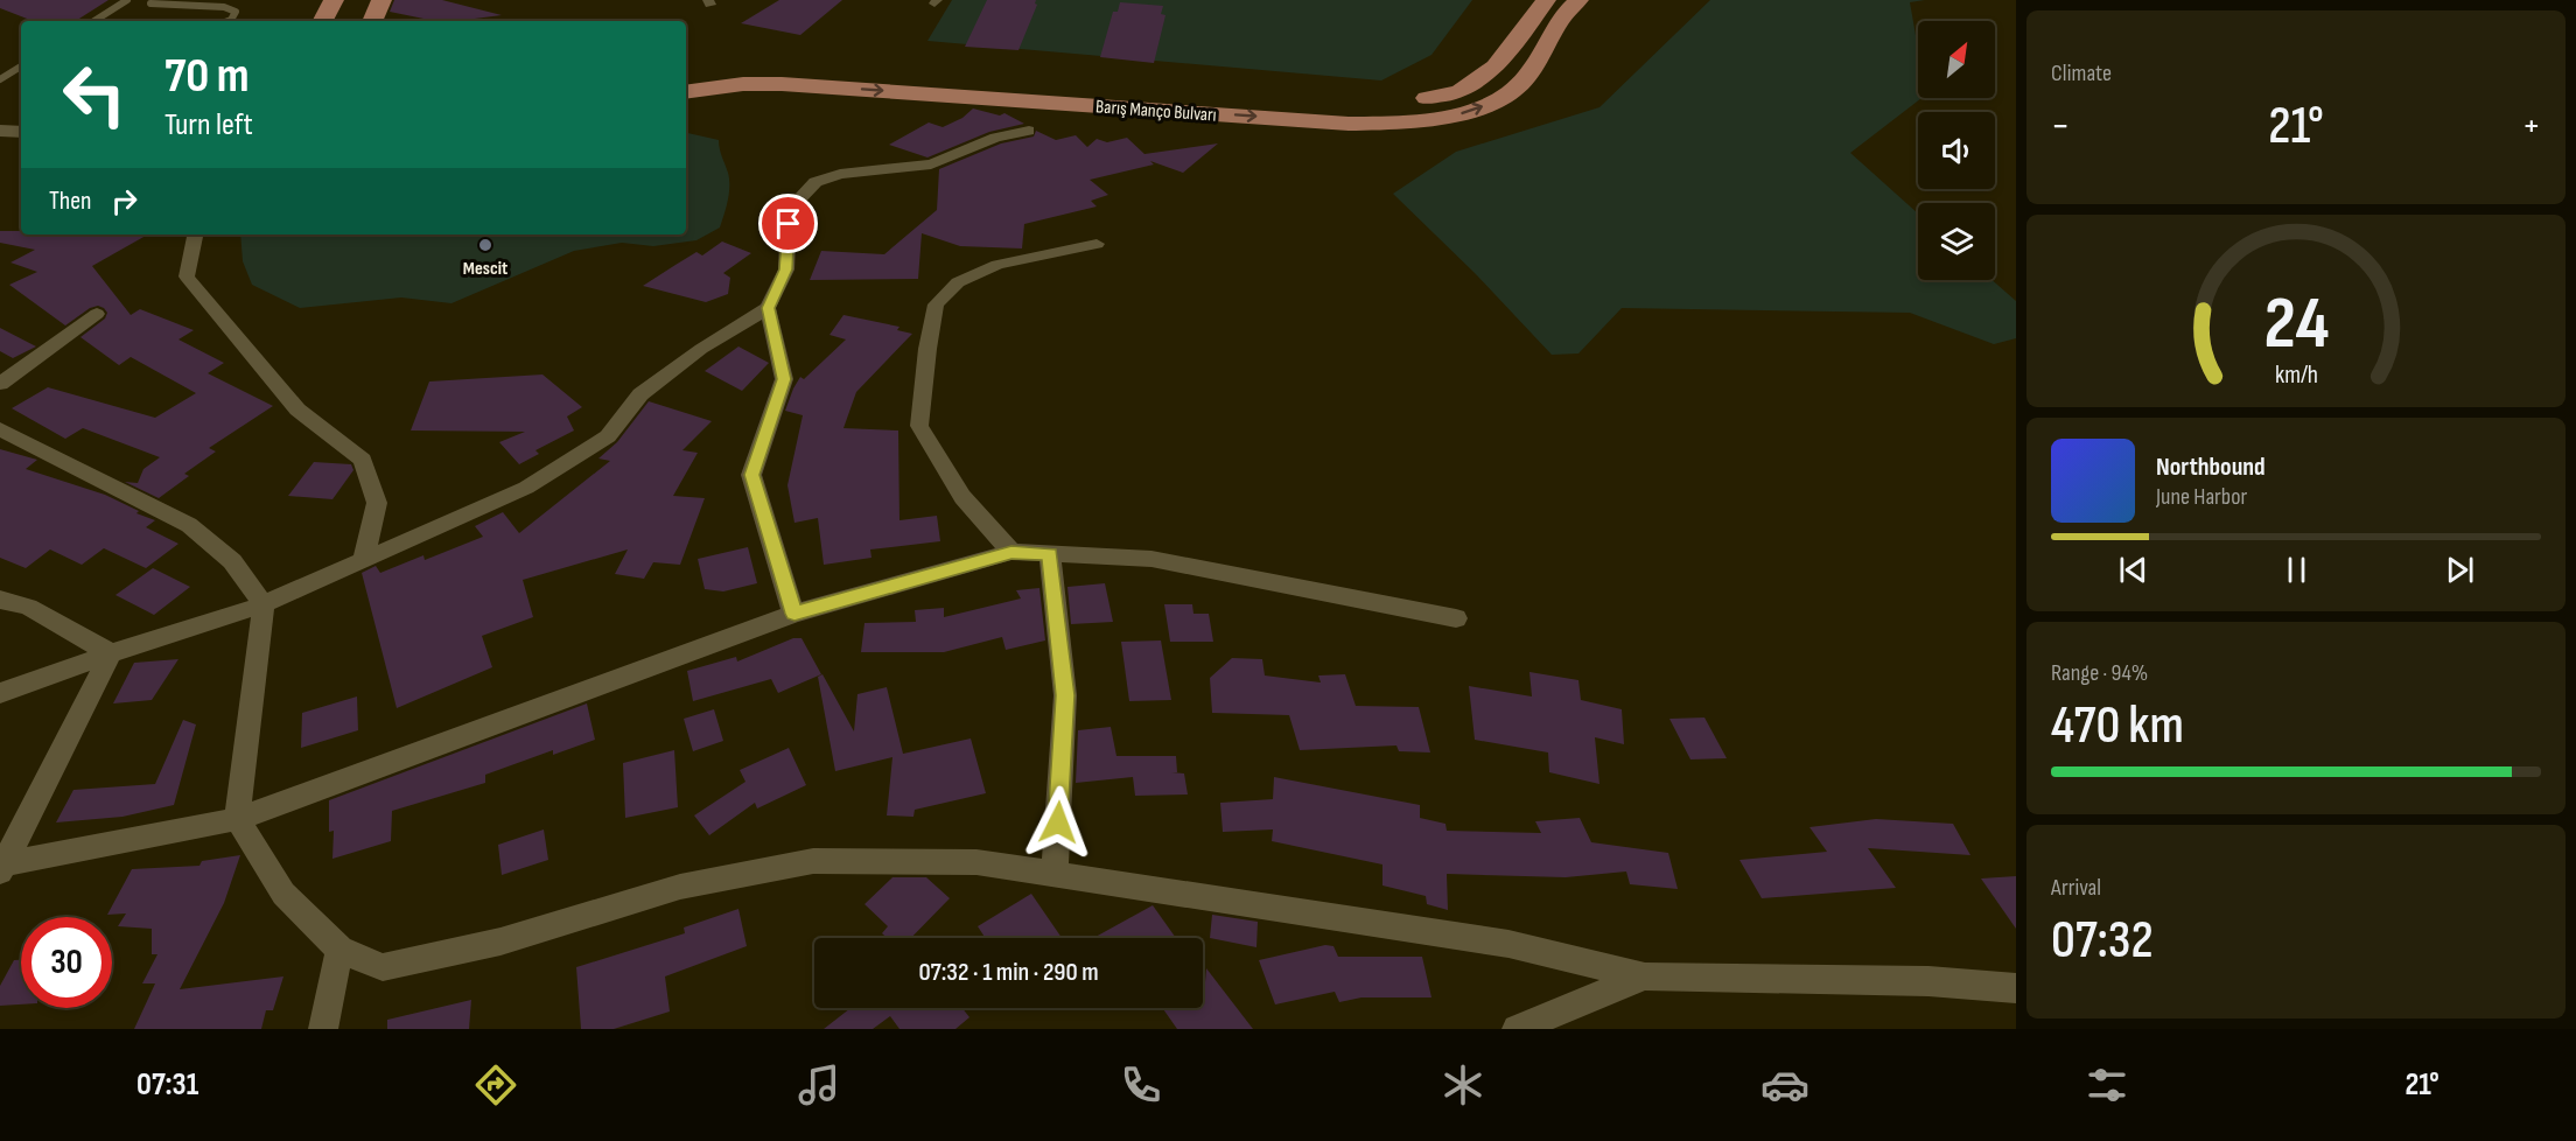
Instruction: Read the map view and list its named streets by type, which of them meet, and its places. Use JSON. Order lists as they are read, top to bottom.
{
  "streets": {
    "main road": ["Barış Manço Bulvarı"]
  },
  "places": ["Mescit"],
  "north": "top right",
  "page": {
    "tile": [
      "Climate",
      ["Range · 94%", "470 km"],
      ["Arrival", "07:32"]
    ],
    "turn": ["70 m", "Turn left"],
    "heat": ["−", "21°", "+"],
    "then": "Then",
    "song": ["Northbound", "June Harbor"],
    "limit": "30",
    "trip": "07:32 · 1 min · 290 m",
    "tabs": ["07:31", "21°"],
    "gauge": ["24", "km/h"]
  }
}
